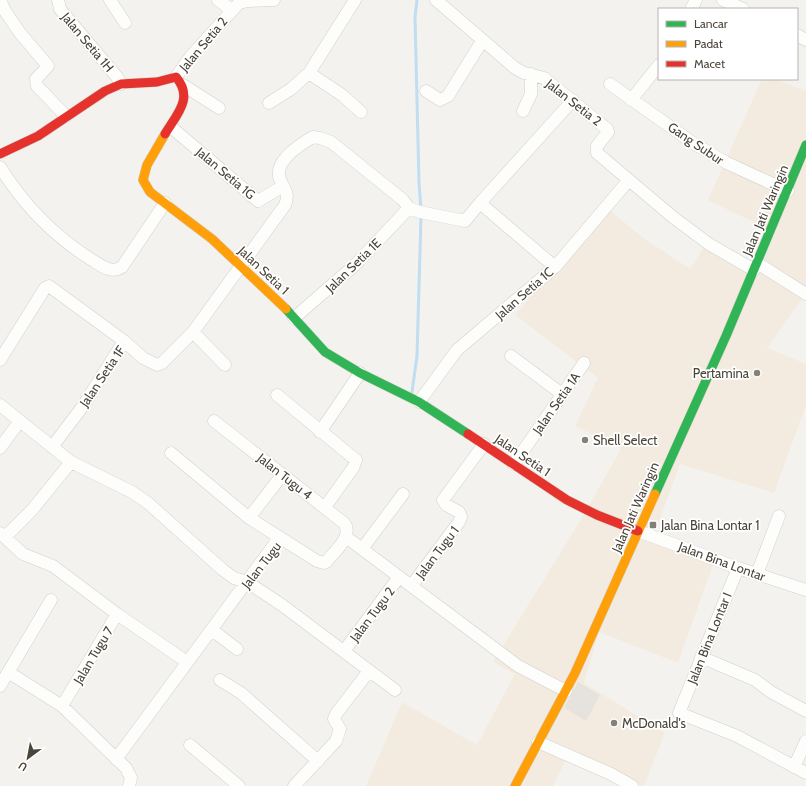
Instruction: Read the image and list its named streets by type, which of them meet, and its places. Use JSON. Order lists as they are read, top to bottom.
{
  "streets": {
    "street": [
      "Jalan Setia 1H",
      "Jalan Setia 2",
      "Gang Subur",
      "Jalan Setia 1G",
      "Jalan Jati Waringin",
      "Jalan Setia 1E",
      "Jalan Setia 1",
      "Jalan Setia 1C",
      "Jalan Setia 1F",
      "Jalan Setia 1A",
      "Jalan Tugu 4",
      "Jalan Tugu 1",
      "Jalan Bina Lontar",
      "Jalan Tugu",
      "Jalan Tugu 2",
      "Jalan Bina Lontar I",
      "Jalan Tugu 7"
    ]
  },
  "crossings": [
    ["Jalan Setia 2", "Jalan Jati Waringin"],
    ["Jalan Setia 2", "Jalan Setia 1"],
    ["Jalan Setia 2", "Jalan Setia 1C"],
    ["Gang Subur", "Jalan Jati Waringin"],
    ["Jalan Setia 1G", "Jalan Setia 1"],
    ["Jalan Jati Waringin", "Jalan Setia 1"],
    ["Jalan Jati Waringin", "Jalan Bina Lontar"],
    ["Jalan Setia 1E", "Jalan Setia 1"],
    ["Jalan Setia 1", "Jalan Setia 1C"],
    ["Jalan Setia 1", "Jalan Setia 1F"],
    ["Jalan Setia 1", "Jalan Setia 1A"],
    ["Jalan Setia 1", "Jalan Tugu 1"],
    ["Jalan Setia 1", "Jalan Bina Lontar"],
    ["Jalan Tugu 4", "Jalan Tugu"],
    ["Jalan Bina Lontar", "Jalan Bina Lontar I"],
    ["Jalan Tugu", "Jalan Tugu 7"]
  ],
  "places": {
    "other": ["Pertamina", "Shell Select", "McDonald's"],
    "transit": ["Jalan Bina Lontar 1"]
  },
  "legend": ["Lancar", "Padat", "Macet"],
  "north": "bottom left"
}
